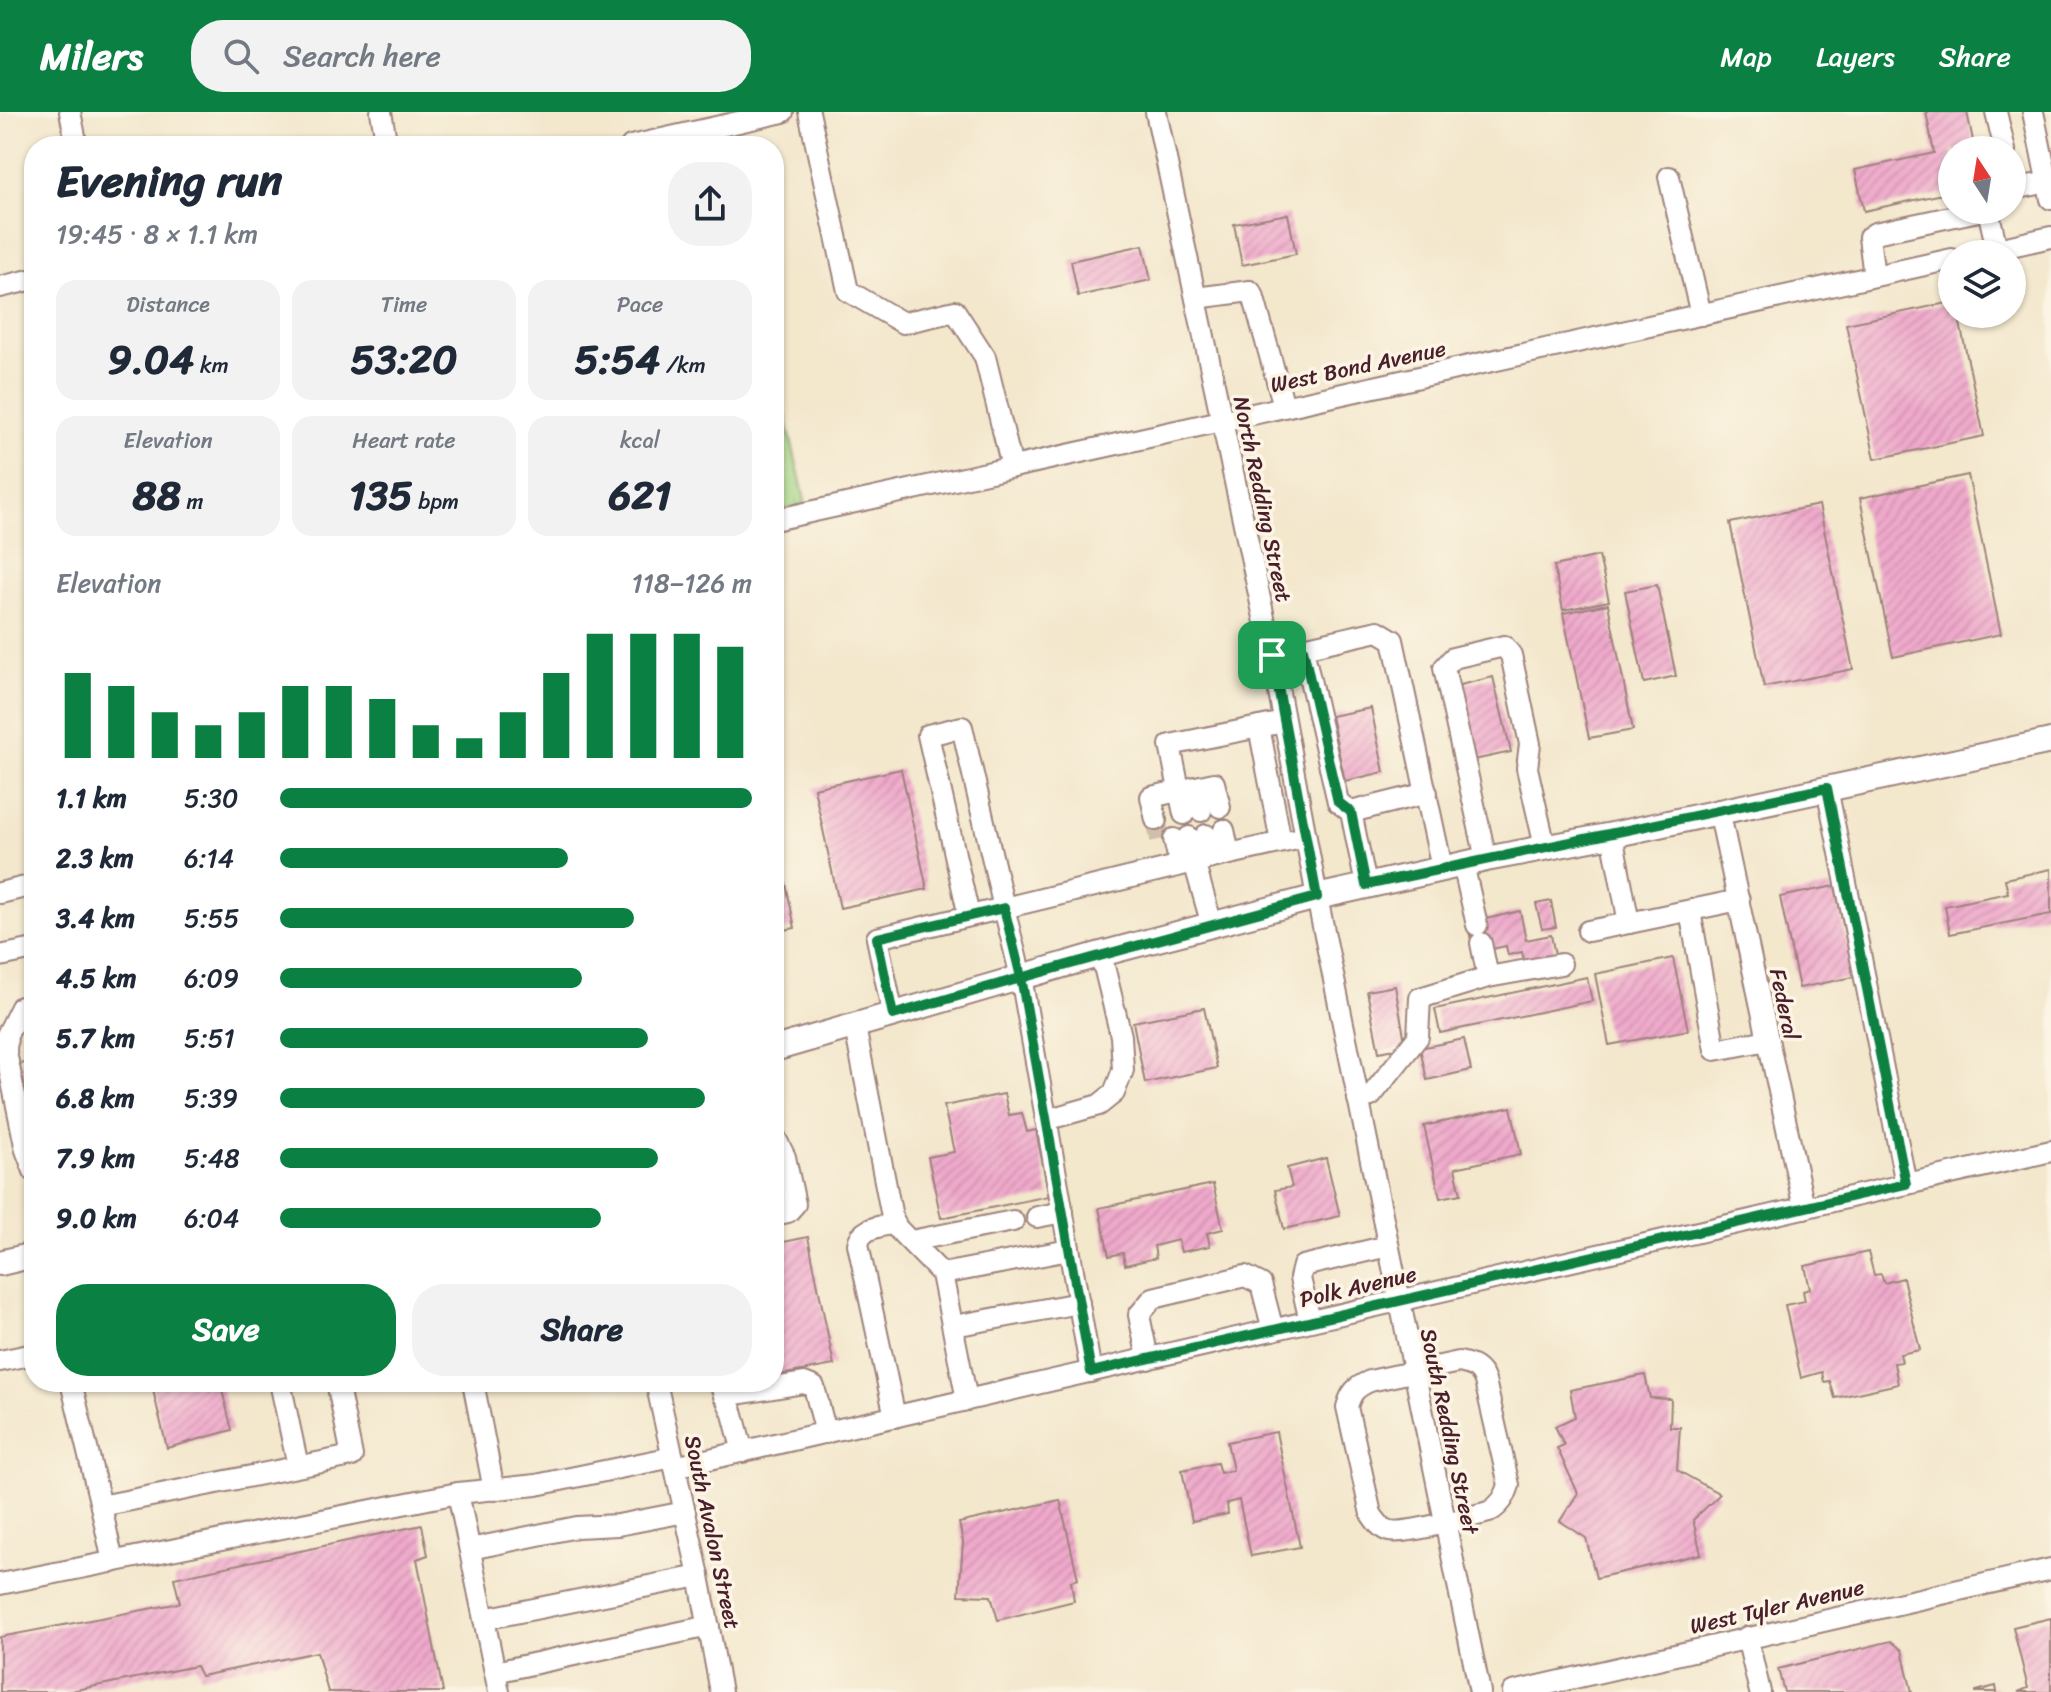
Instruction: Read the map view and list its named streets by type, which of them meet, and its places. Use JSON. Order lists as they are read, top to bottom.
{
  "streets": {
    "street": [
      "West Bond Avenue",
      "North Redding Street",
      "Federal",
      "Polk Avenue",
      "South Redding Street",
      "South Avalon Street",
      "West Tyler Avenue"
    ]
  },
  "crossings": [
    ["West Bond Avenue", "North Redding Street"],
    ["North Redding Street", "South Redding Street"],
    ["Federal", "Polk Avenue"],
    ["Polk Avenue", "South Redding Street"],
    ["Polk Avenue", "South Avalon Street"]
  ],
  "north": "top",
  "page": {
    "header": "Milers",
    "search": "Search here",
    "nav": ["Map", "Layers", "Share"],
    "heading": ["Evening run", "19:45 · 8 × 1.1 km"],
    "stats": [
      ["Distance", "9.04 km"],
      ["Time", "53:20"],
      ["Pace", "5:54 /km"],
      ["Elevation", "88 m"],
      ["Heart rate", "135 bpm"],
      ["kcal", "621"]
    ],
    "chart": ["Elevation", "118–126 m"],
    "list": [
      {
        "name": "1.1 km",
        "note": "5:30"
      },
      {
        "name": "2.3 km",
        "note": "6:14"
      },
      {
        "name": "3.4 km",
        "note": "5:55"
      },
      {
        "name": "4.5 km",
        "note": "6:09"
      },
      {
        "name": "5.7 km",
        "note": "5:51"
      },
      {
        "name": "6.8 km",
        "note": "5:39"
      },
      {
        "name": "7.9 km",
        "note": "5:48"
      },
      {
        "name": "9.0 km",
        "note": "6:04"
      }
    ],
    "buttons": ["Save", "Share"]
  }
}
